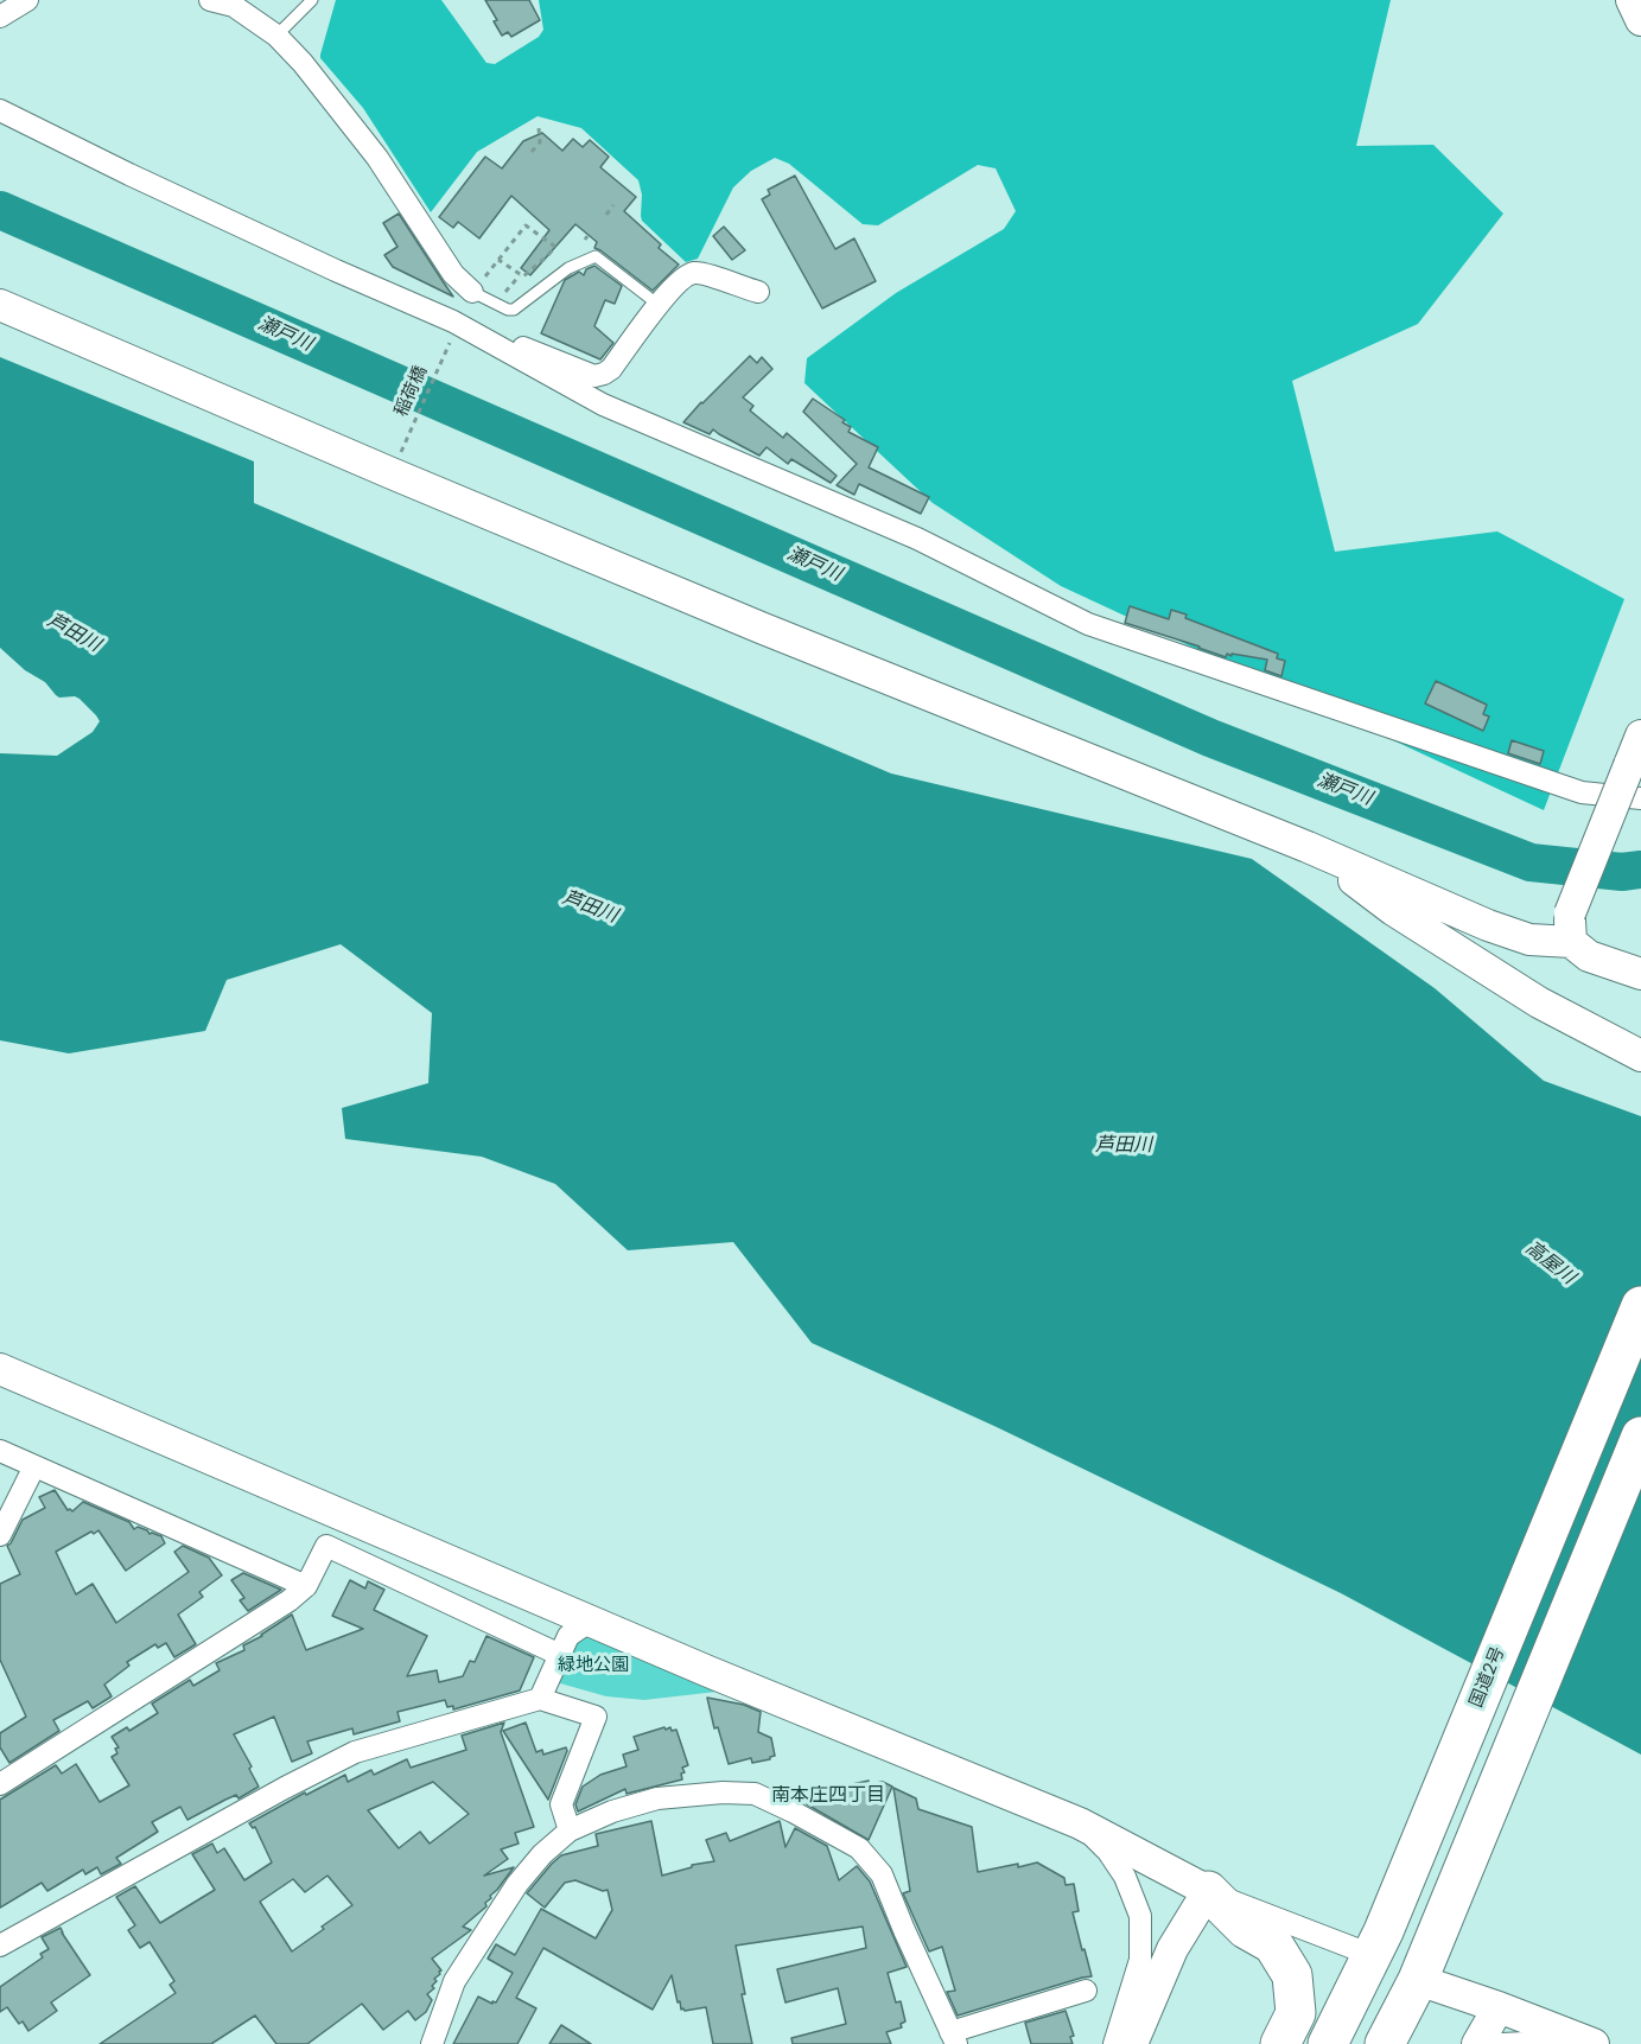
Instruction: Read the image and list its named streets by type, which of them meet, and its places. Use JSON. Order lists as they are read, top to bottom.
{
  "streets": {
    "highway": ["国道2号"],
    "path": ["稲荷橋"]
  },
  "districts": ["南本庄四丁目"],
  "water": ["瀬戸川", "芦田川", "高屋川"],
  "parks": ["緑地公園"]
}
